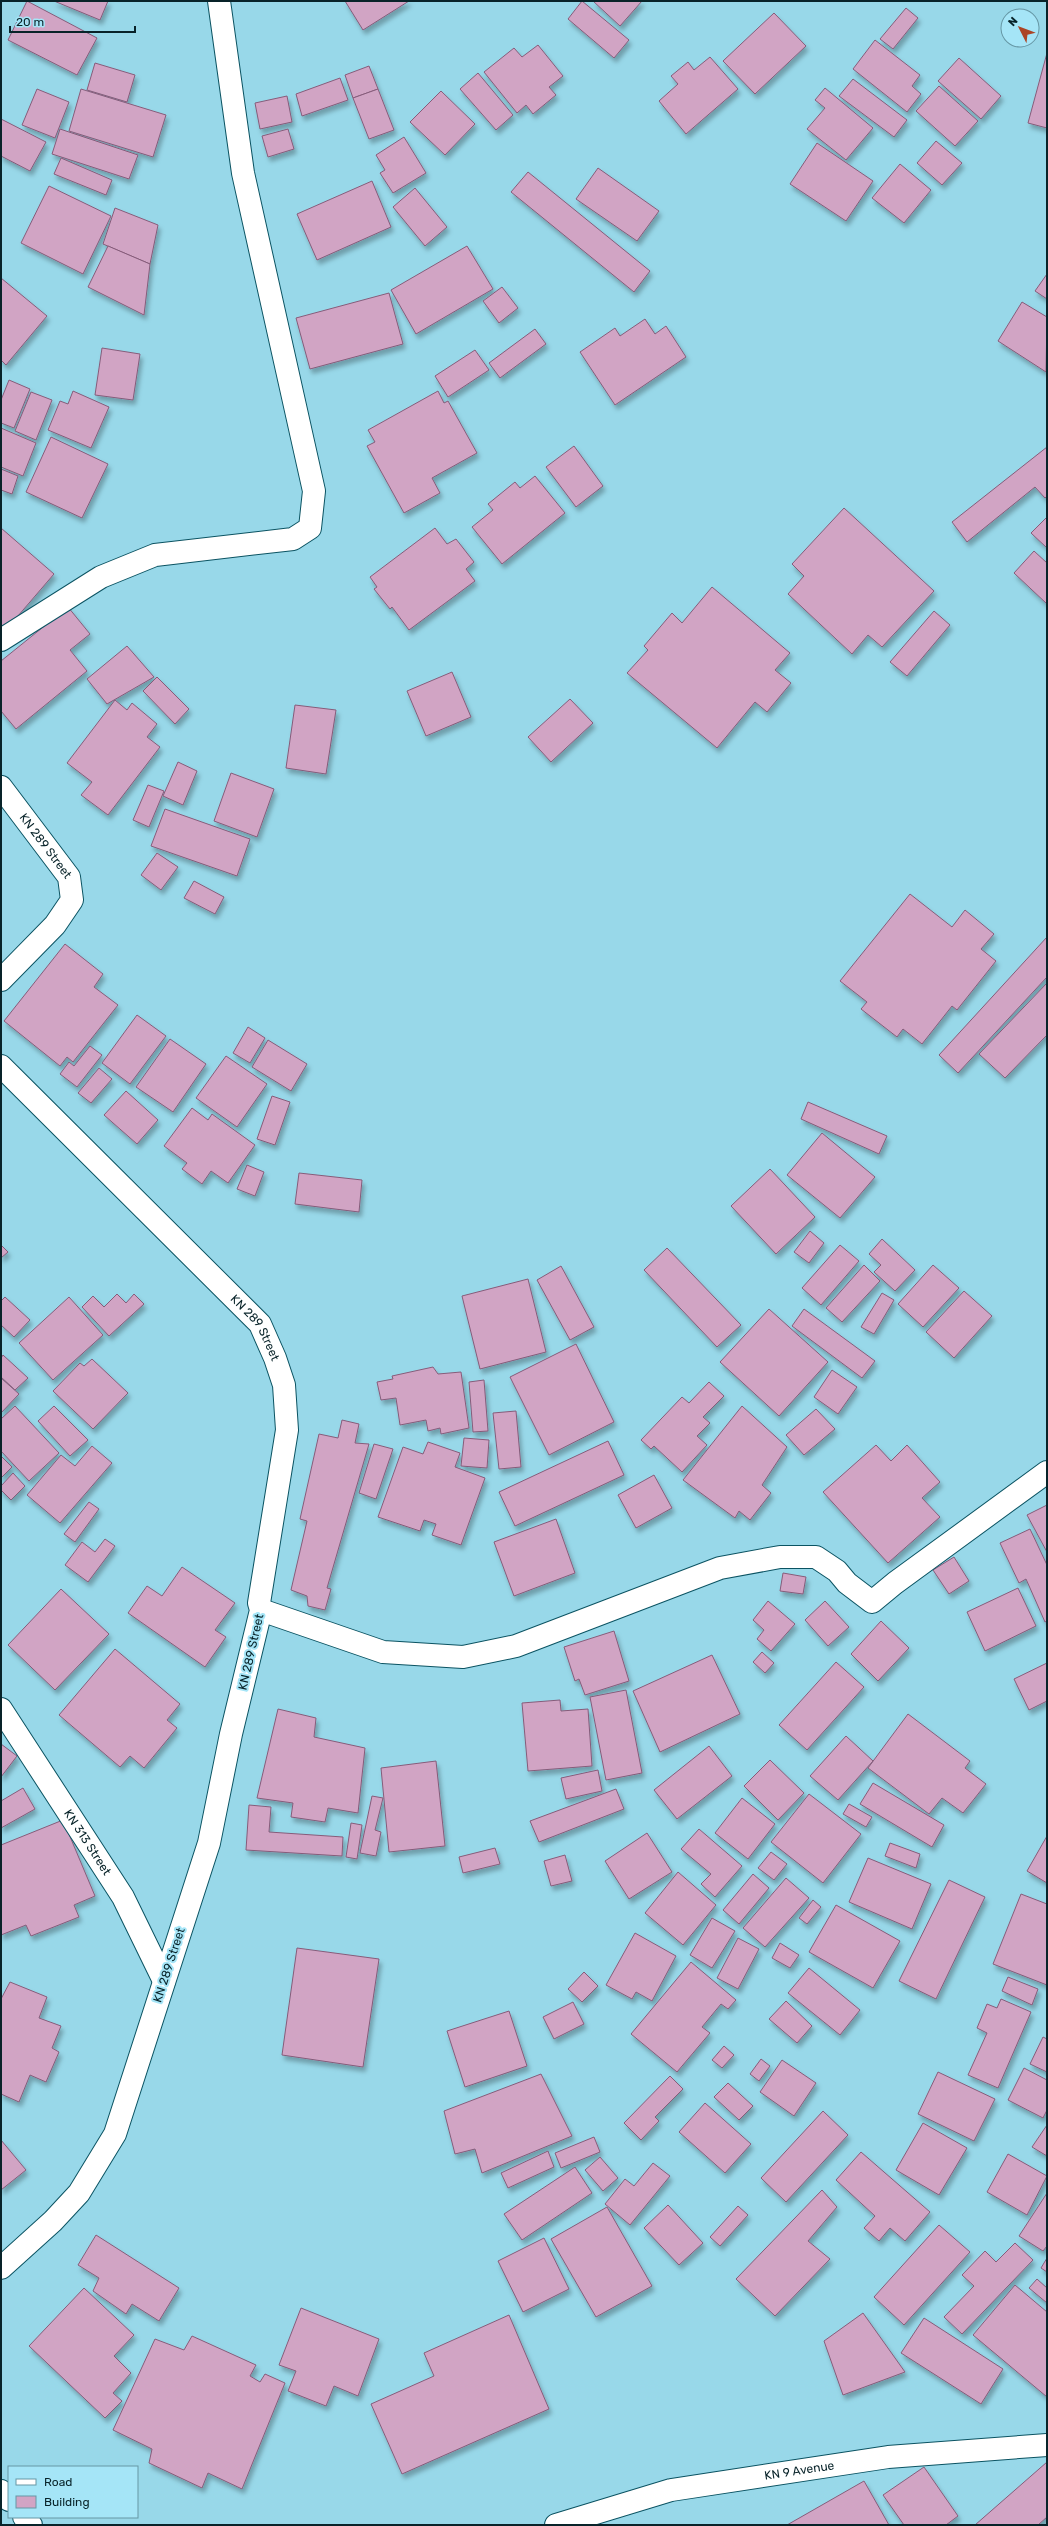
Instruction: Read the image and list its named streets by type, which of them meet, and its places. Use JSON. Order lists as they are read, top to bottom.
{
  "streets": {
    "street": ["KN 289 Street", "KN 313 Street", "KN 9 Avenue"]
  },
  "crossings": [
    ["KN 289 Street", "KN 313 Street"]
  ],
  "legend": ["Road", "Building"],
  "scale_bar": "20 m",
  "north": "top left"
}
